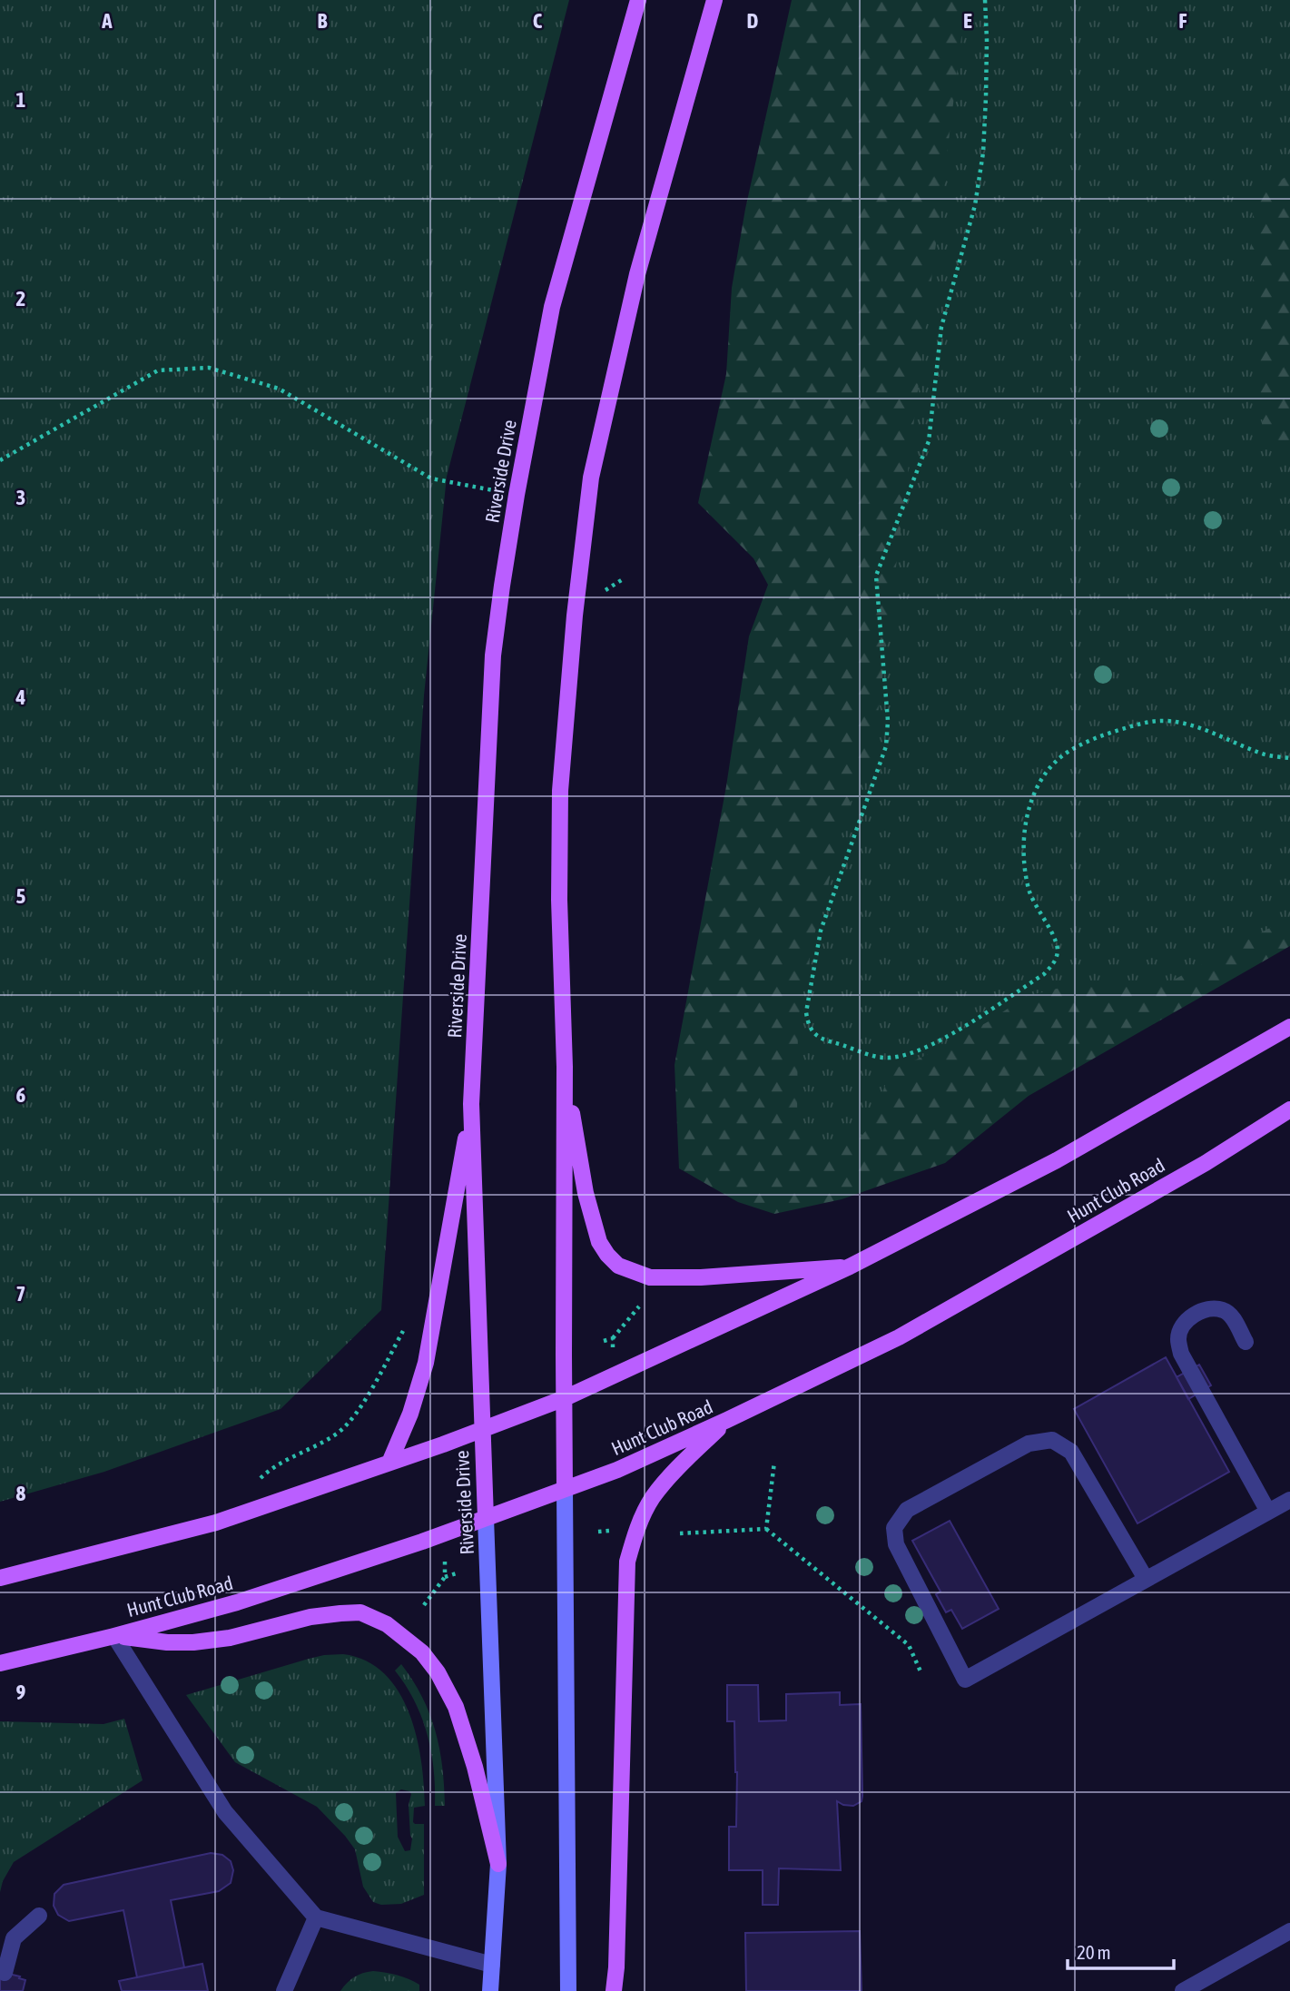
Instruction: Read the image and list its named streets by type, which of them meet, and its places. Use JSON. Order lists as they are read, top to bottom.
{
  "streets": {
    "main road": ["Riverside Drive", "Hunt Club Road"]
  },
  "crossings": [
    ["Riverside Drive", "Hunt Club Road"]
  ],
  "scale_bar": "20 m",
  "grid": {
    "columns": [
      "A",
      "B",
      "C",
      "D",
      "E",
      "F"
    ],
    "rows": [
      "1",
      "2",
      "3",
      "4",
      "5",
      "6",
      "7",
      "8",
      "9"
    ]
  }
}
